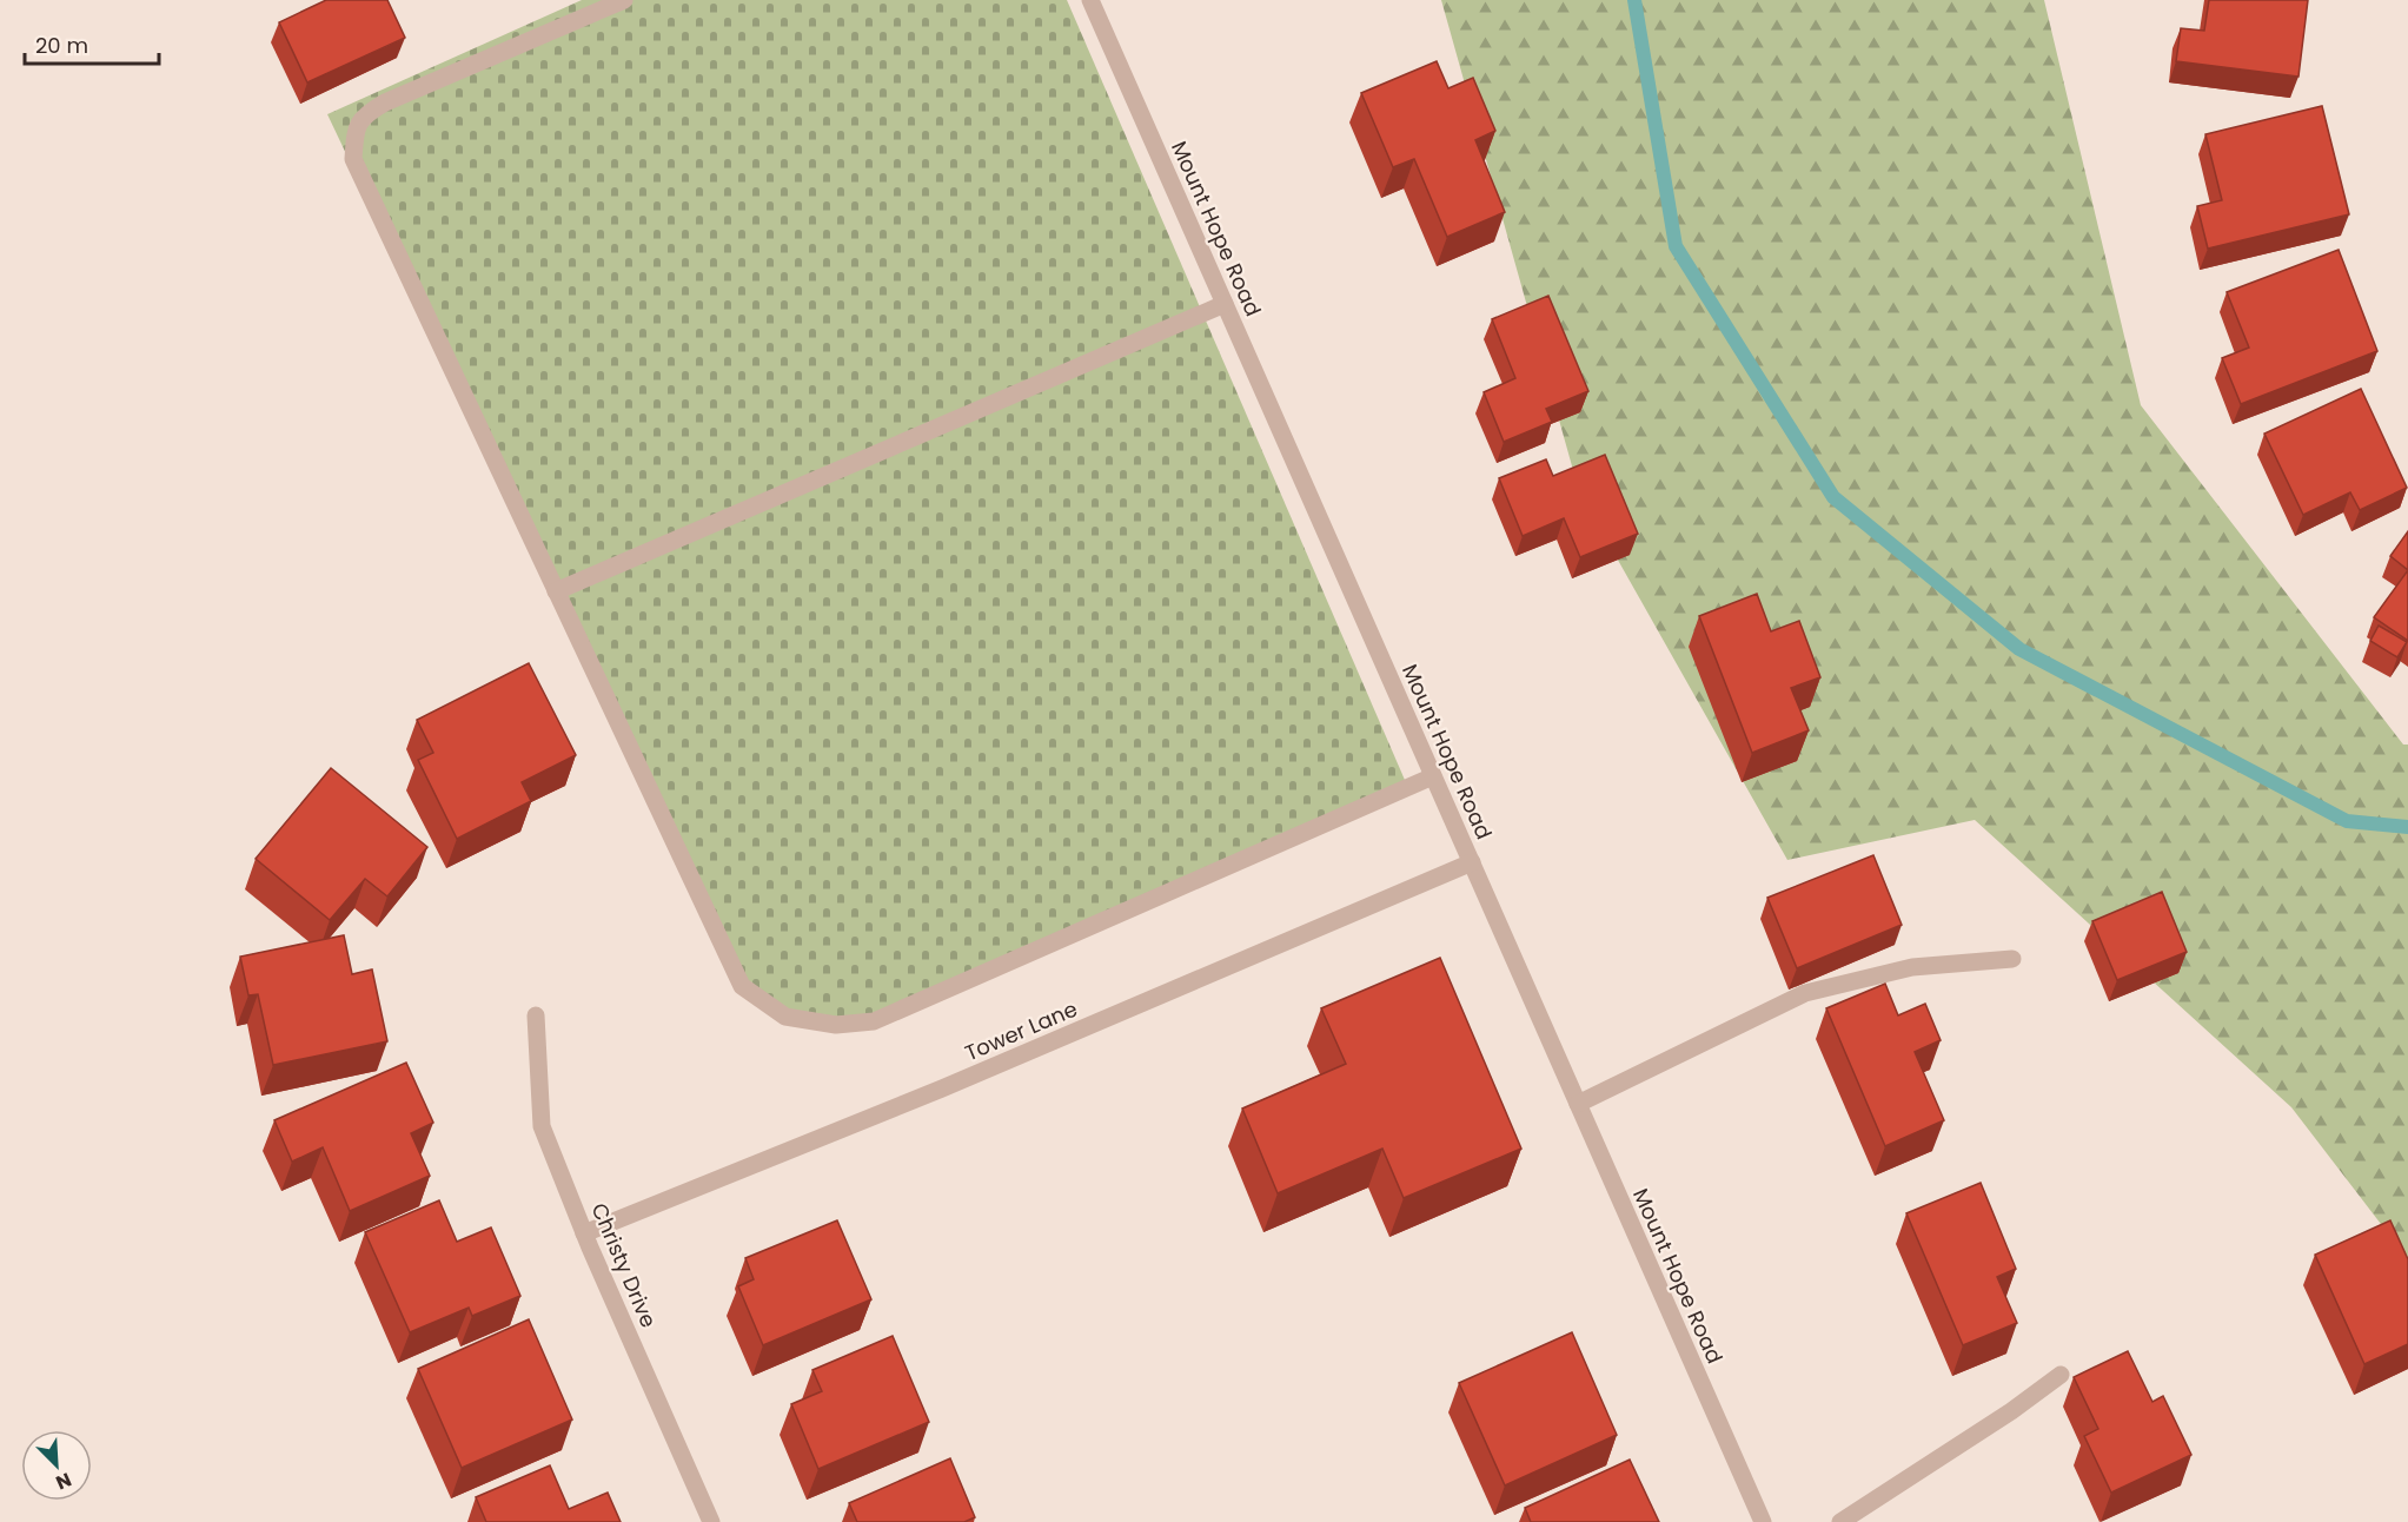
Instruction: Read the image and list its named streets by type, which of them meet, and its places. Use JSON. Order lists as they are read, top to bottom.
{
  "streets": {
    "street": ["Mount Hope Road", "Tower Lane", "Christy Drive"]
  },
  "crossings": [
    ["Mount Hope Road", "Tower Lane"],
    ["Tower Lane", "Christy Drive"]
  ],
  "scale_bar": "20 m",
  "north": "bottom right"
}
